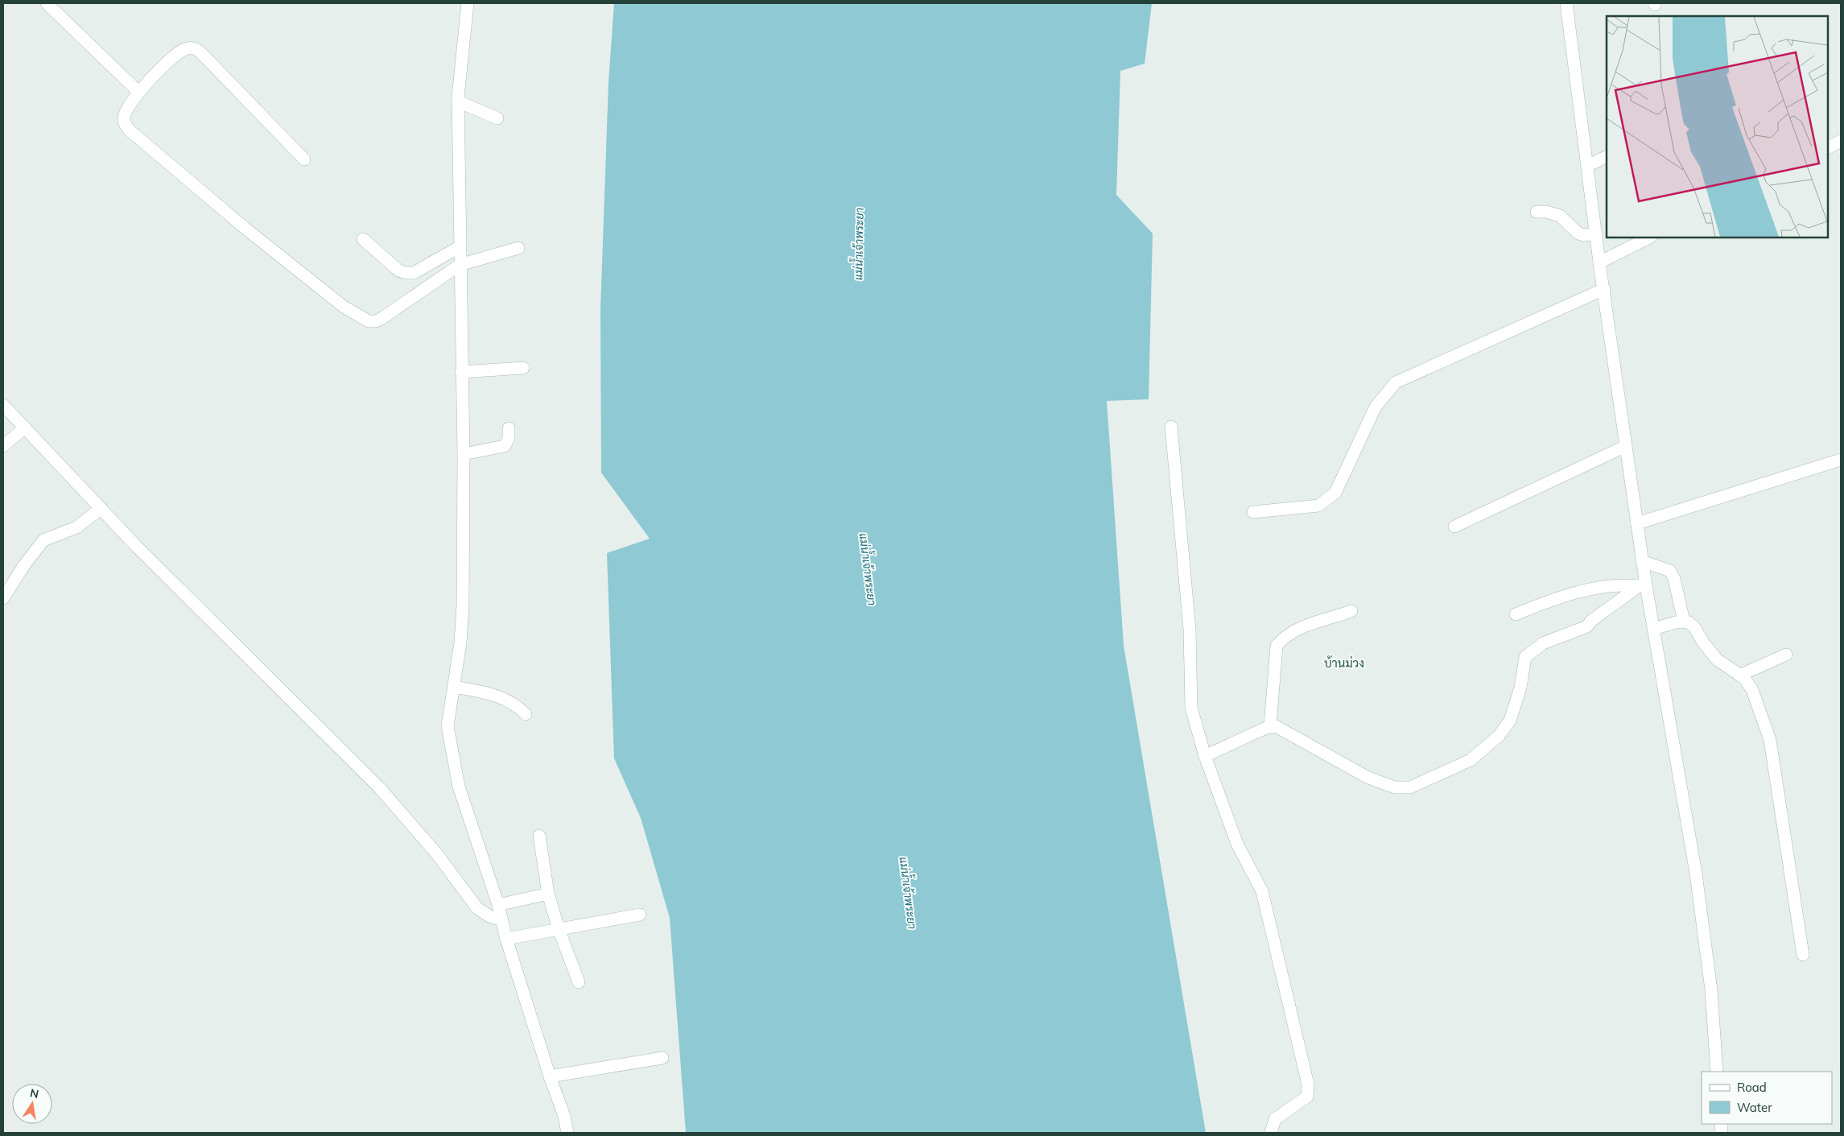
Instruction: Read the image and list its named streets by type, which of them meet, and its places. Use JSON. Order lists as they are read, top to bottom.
{
  "districts": ["บ้านม่วง"],
  "water": ["แม่น้ำเจ้าพระยา"],
  "legend": ["Road", "Water"],
  "north": "top"
}
